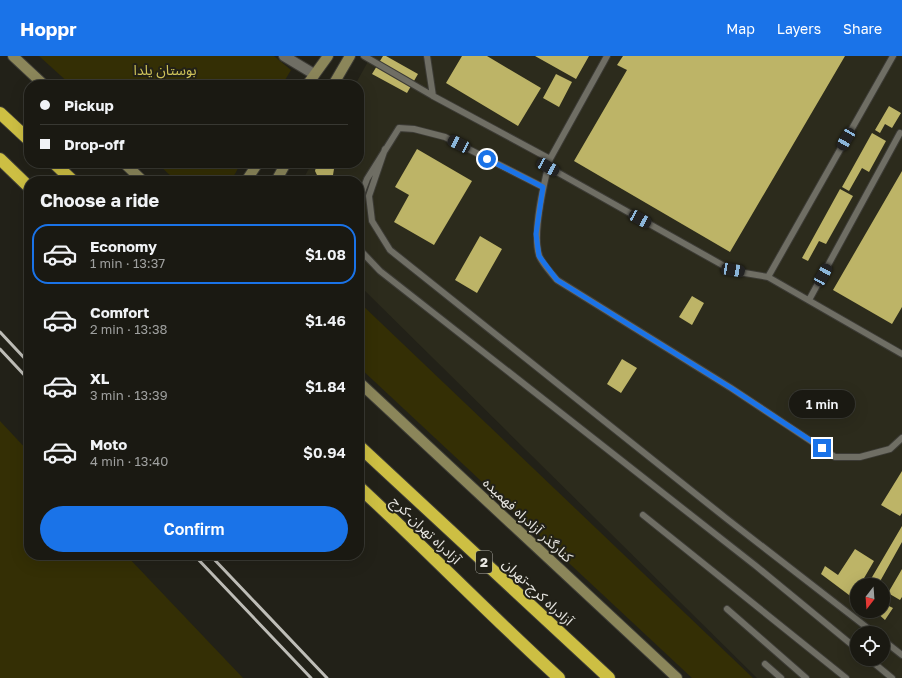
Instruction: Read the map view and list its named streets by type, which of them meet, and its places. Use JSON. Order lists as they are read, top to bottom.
{
  "streets": {
    "highway": ["آزادراه تهران-کرج", "2", "آزادراه کرج-تهران"],
    "main road": ["کنارگذر آزادراه فهمیده"]
  },
  "parks": ["بوستان یلدا"],
  "north": "bottom",
  "page": {
    "header": "Hoppr",
    "nav": ["Map", "Layers", "Share"],
    "banner": ["Pickup", "Drop-off"],
    "heading": "Choose a ride",
    "list": [
      {
        "name": "Economy",
        "note": "1 min · 13:37",
        "value": "$1.08"
      },
      {
        "name": "Comfort",
        "note": "2 min · 13:38",
        "value": "$1.46"
      },
      {
        "name": "XL",
        "note": "3 min · 13:39",
        "value": "$1.84"
      },
      {
        "name": "Moto",
        "note": "4 min · 13:40",
        "value": "$0.94"
      }
    ],
    "bubble": "1 min",
    "buttons": "Confirm"
  }
}
